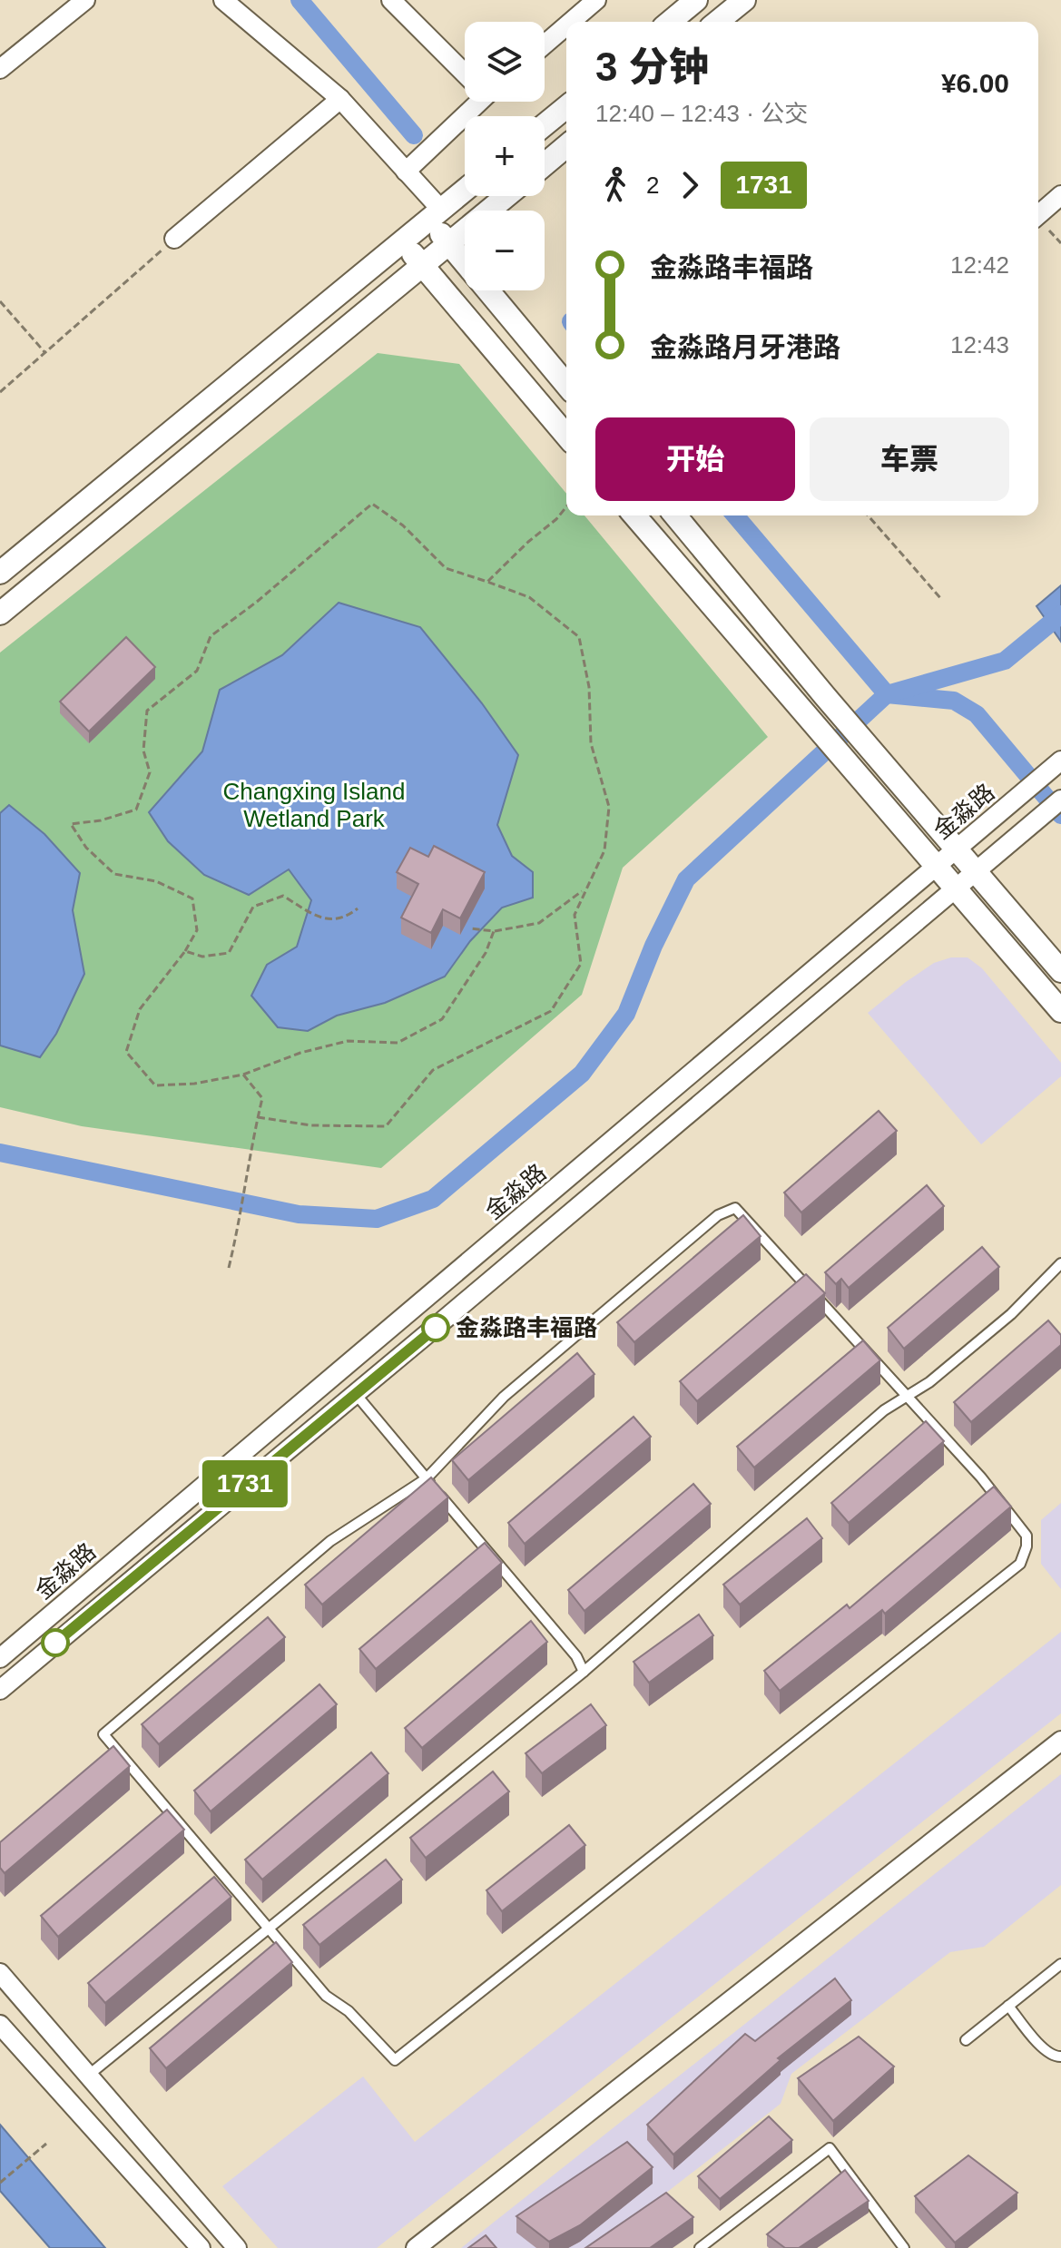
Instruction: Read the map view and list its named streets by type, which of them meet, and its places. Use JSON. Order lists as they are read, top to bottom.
{
  "streets": {
    "street": ["金淼路"]
  },
  "parks": ["Changxing Island Wetland Park"],
  "places": ["金淼路丰福路"],
  "lines": ["bus line 1731"],
  "page": {
    "on_map": "1731",
    "map_buttons": ["+", "−"],
    "heading": ["3 分钟", "12:40 – 12:43 · 公交", "¥6.00"],
    "legs": ["2", "1731"],
    "list": [
      {
        "name": "金淼路丰福路",
        "value": "12:42"
      },
      {
        "name": "金淼路月牙港路",
        "value": "12:43"
      }
    ],
    "buttons": ["开始", "车票"]
  }
}
